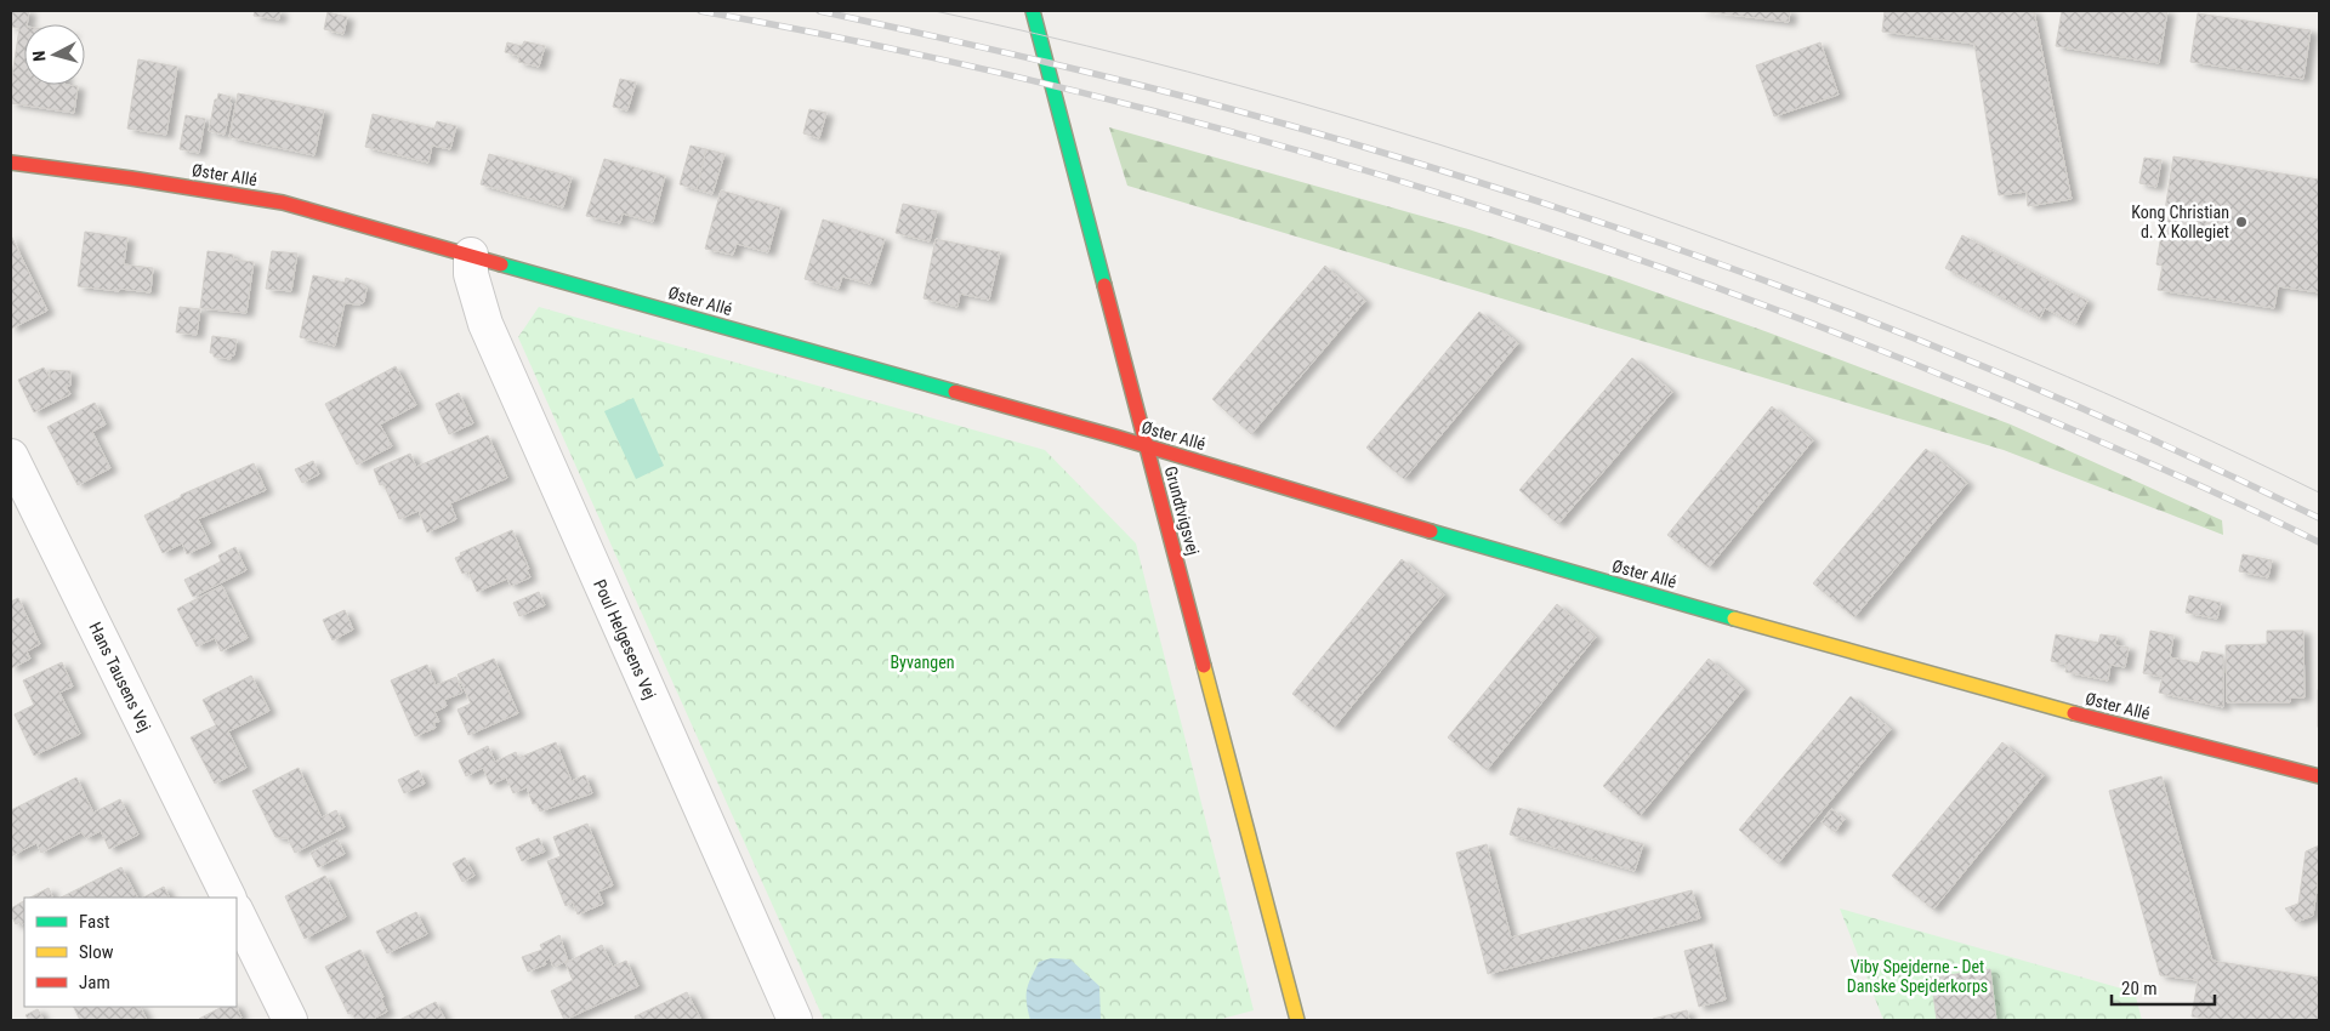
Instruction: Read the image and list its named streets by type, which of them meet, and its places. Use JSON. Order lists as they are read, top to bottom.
{
  "streets": {
    "street": [
      "Øster Allé",
      "Grundtvigsvej",
      "Poul Helgesens Vej",
      "Hans Tausens Vej"
    ]
  },
  "crossings": [
    ["Øster Allé", "Grundtvigsvej"],
    ["Øster Allé", "Poul Helgesens Vej"]
  ],
  "parks": ["Byvangen", "Viby Spejderne - Det Danske Spejderkorps"],
  "places": ["Kong Christian d. X Kollegiet"],
  "legend": ["Fast", "Slow", "Jam"],
  "scale_bar": "20 m",
  "north": "left"
}
